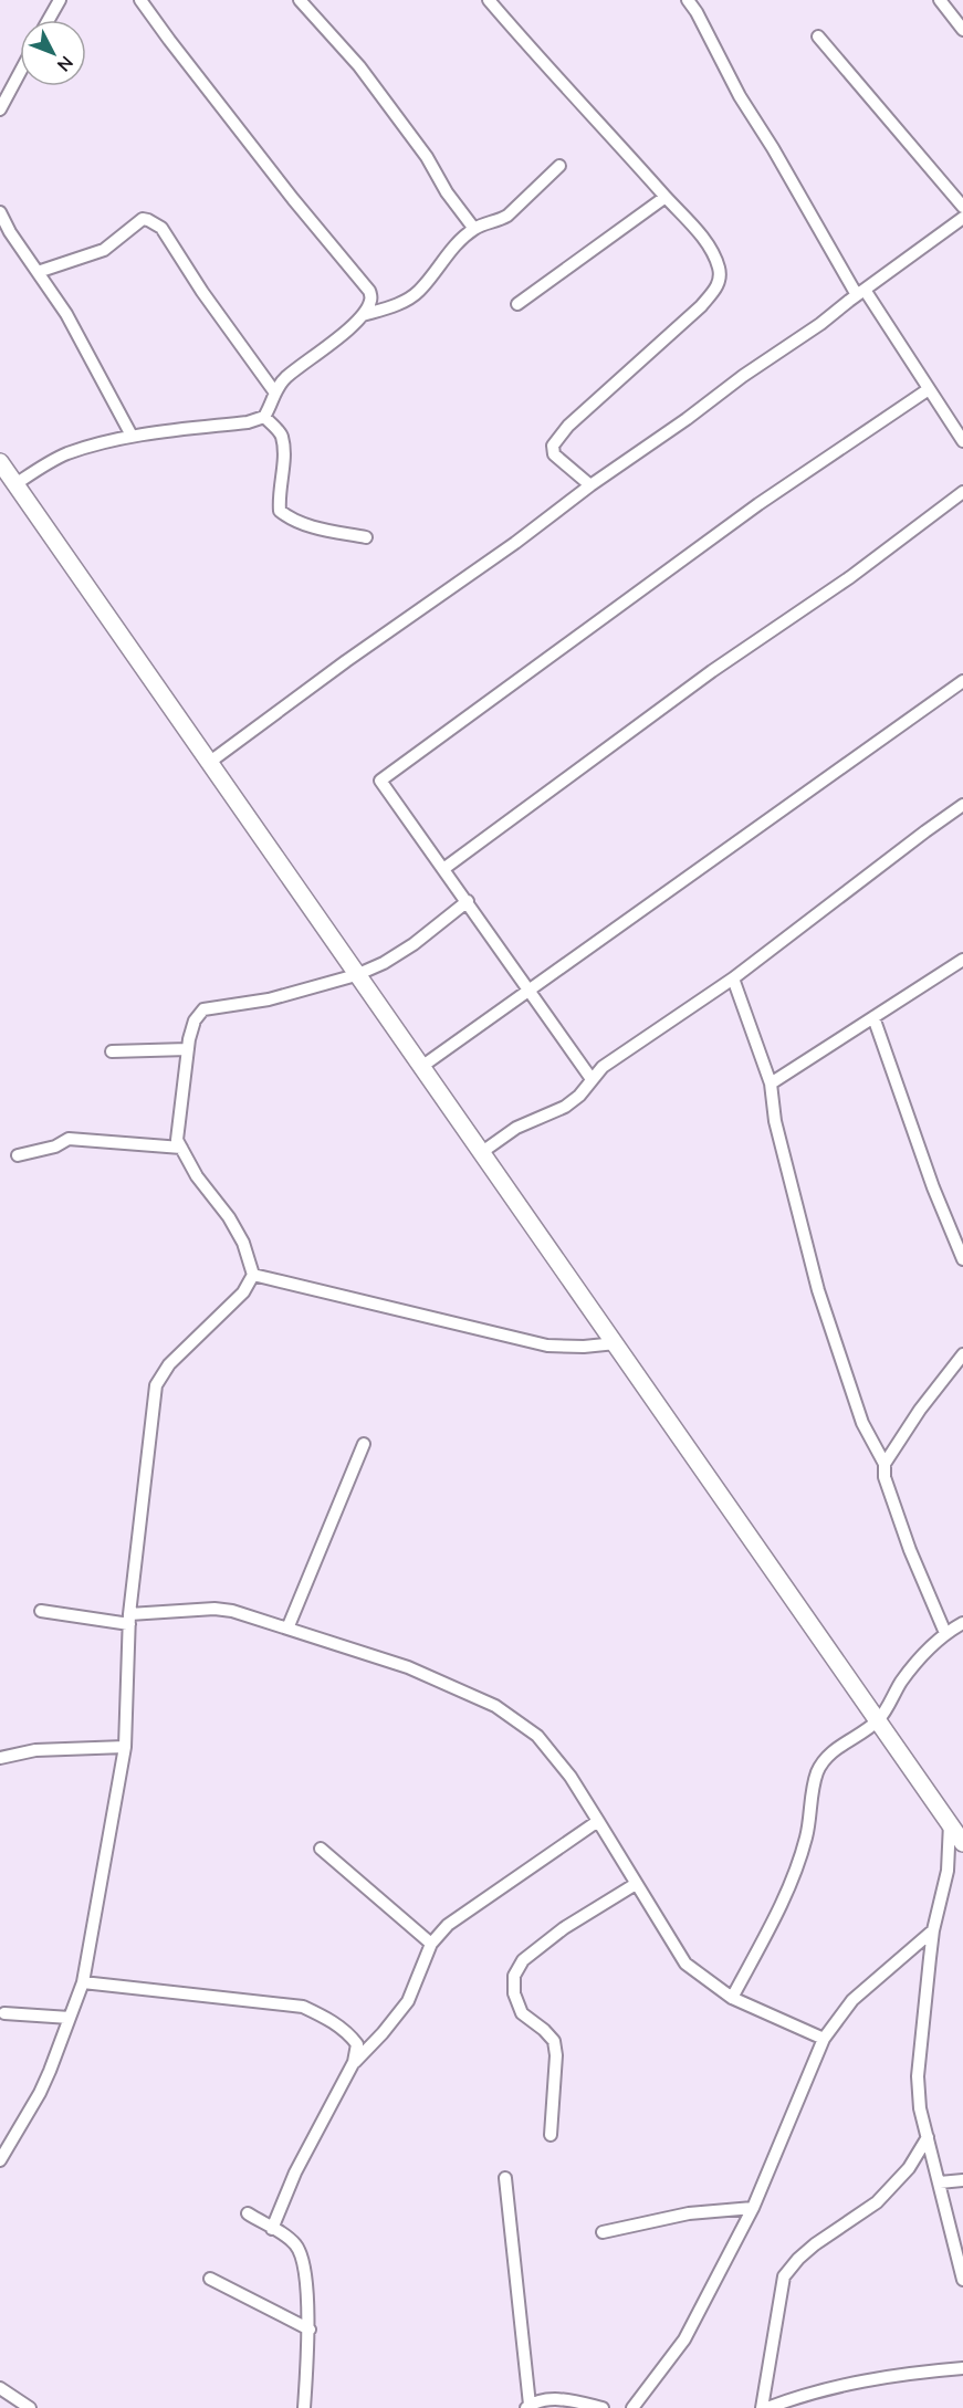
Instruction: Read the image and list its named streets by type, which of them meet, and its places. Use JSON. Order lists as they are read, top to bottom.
{
  "north": "bottom right"
}
